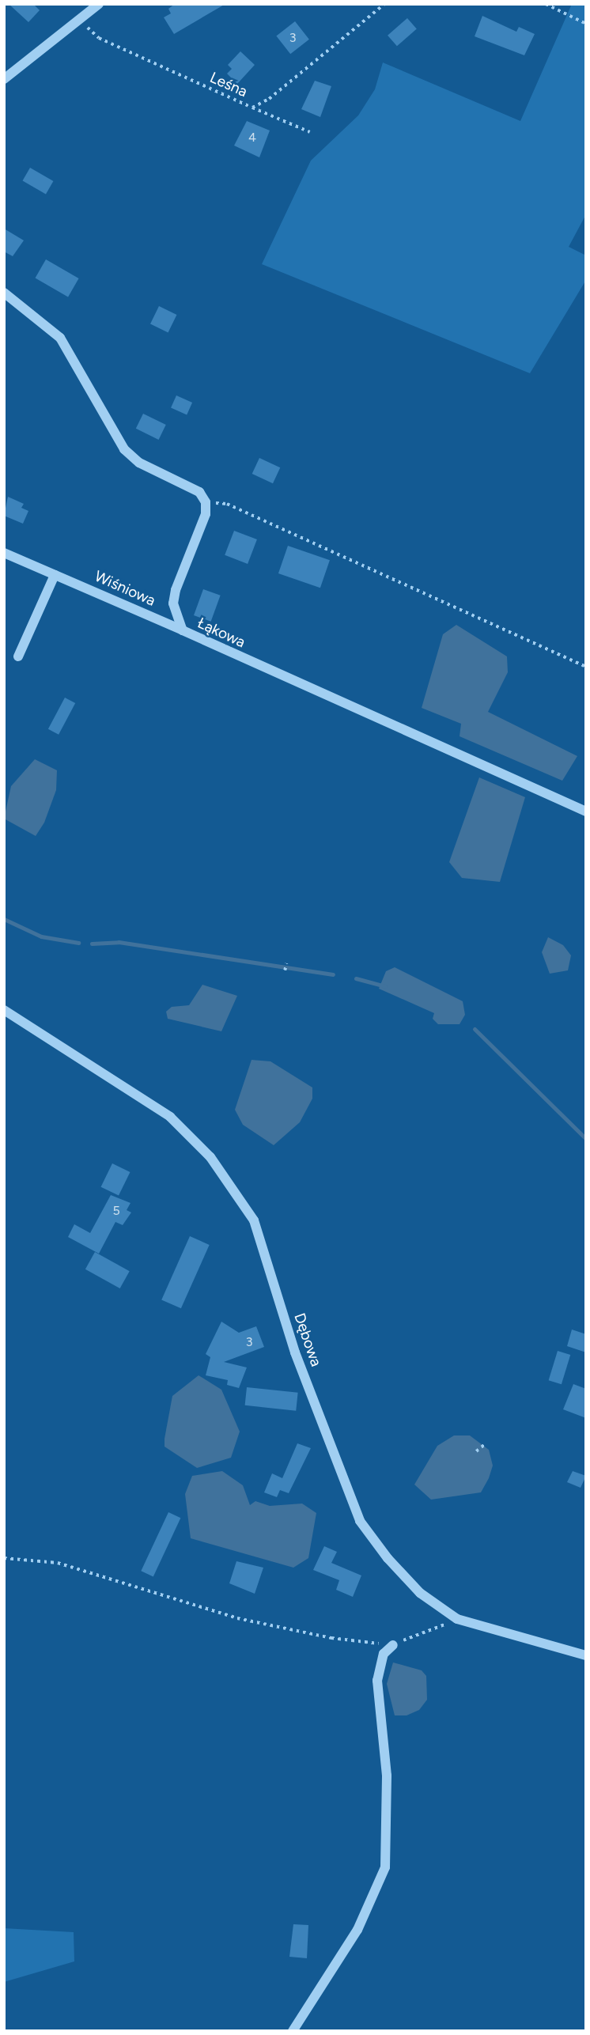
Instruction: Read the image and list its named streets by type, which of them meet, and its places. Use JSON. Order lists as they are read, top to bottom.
{
  "streets": {
    "street": ["Wiśniowa", "Łąkowa", "Dębowa"],
    "path": ["Leśna"]
  },
  "crossings": [
    ["Wiśniowa", "Łąkowa"]
  ],
  "house_numbers": [
    "3",
    "4",
    "5",
    "3"
  ]
}
